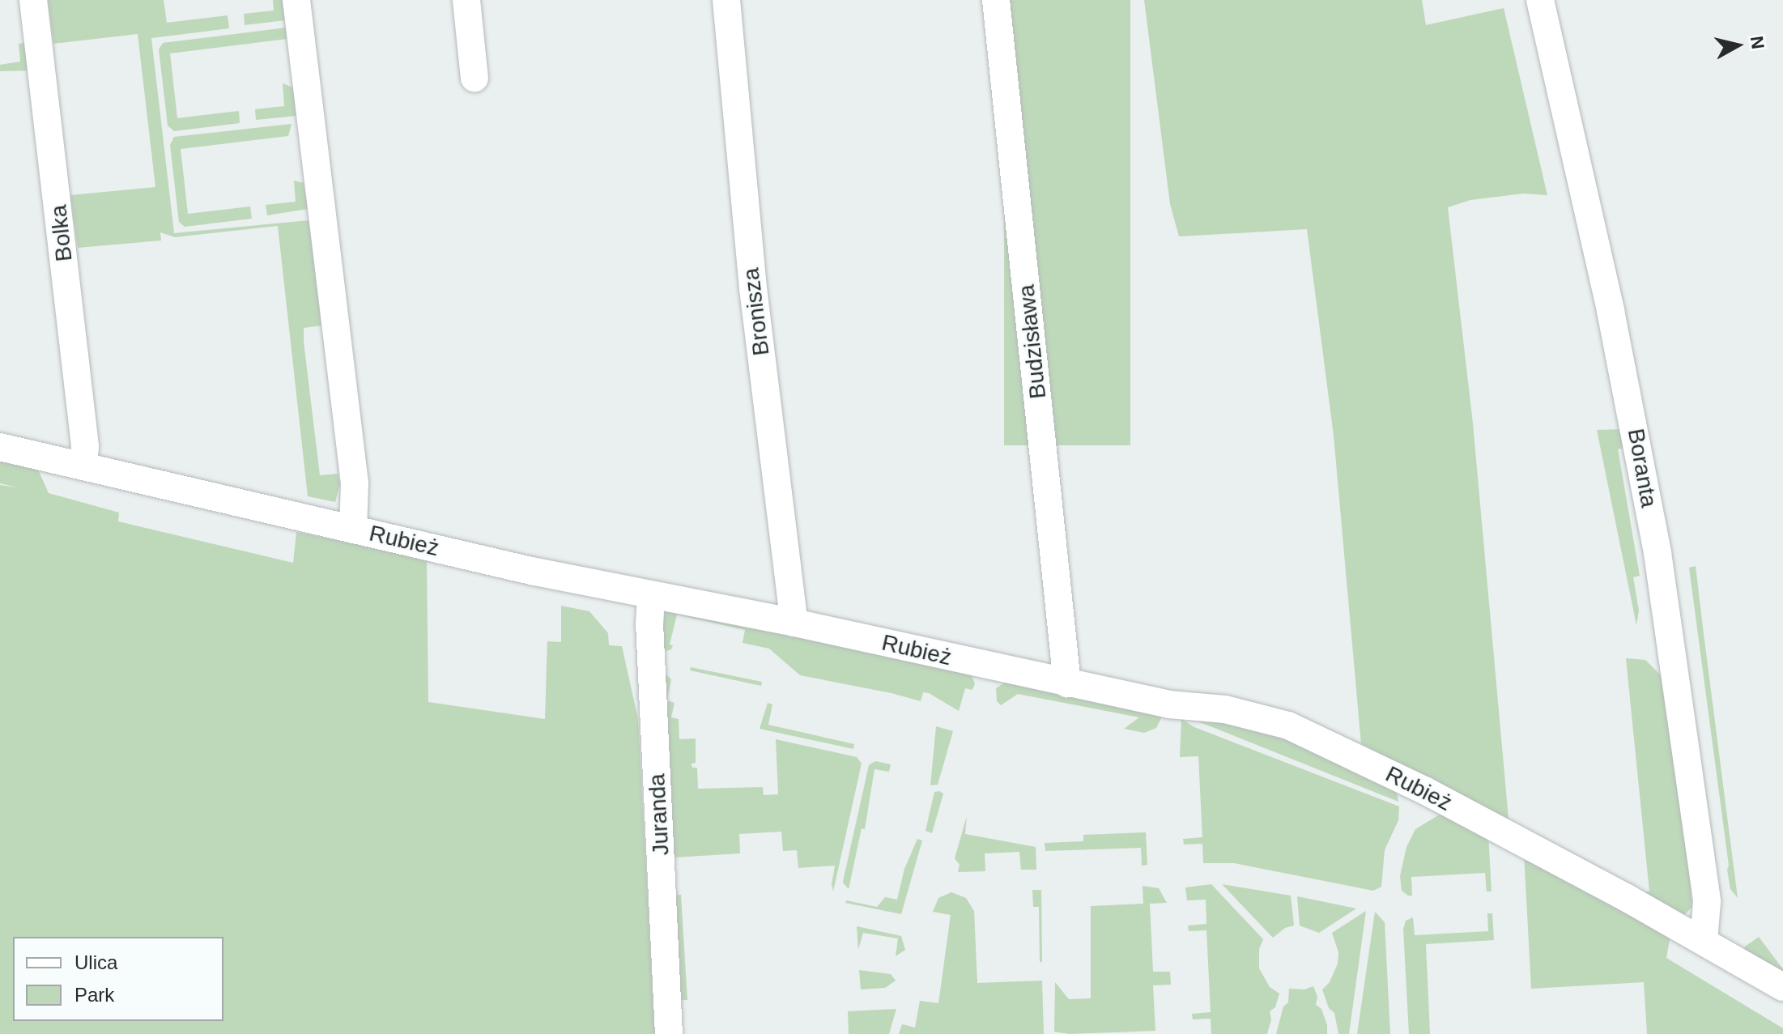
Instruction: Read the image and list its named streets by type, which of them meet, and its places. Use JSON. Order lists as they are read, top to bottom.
{
  "streets": {
    "street": [
      "Bolka",
      "Bronisza",
      "Budzisława",
      "Boranta",
      "Rubież",
      "Juranda"
    ]
  },
  "crossings": [
    ["Bolka", "Rubież"],
    ["Bronisza", "Rubież"],
    ["Budzisława", "Rubież"],
    ["Boranta", "Rubież"],
    ["Rubież", "Juranda"]
  ],
  "legend": ["Ulica", "Park"],
  "north": "right"
}
